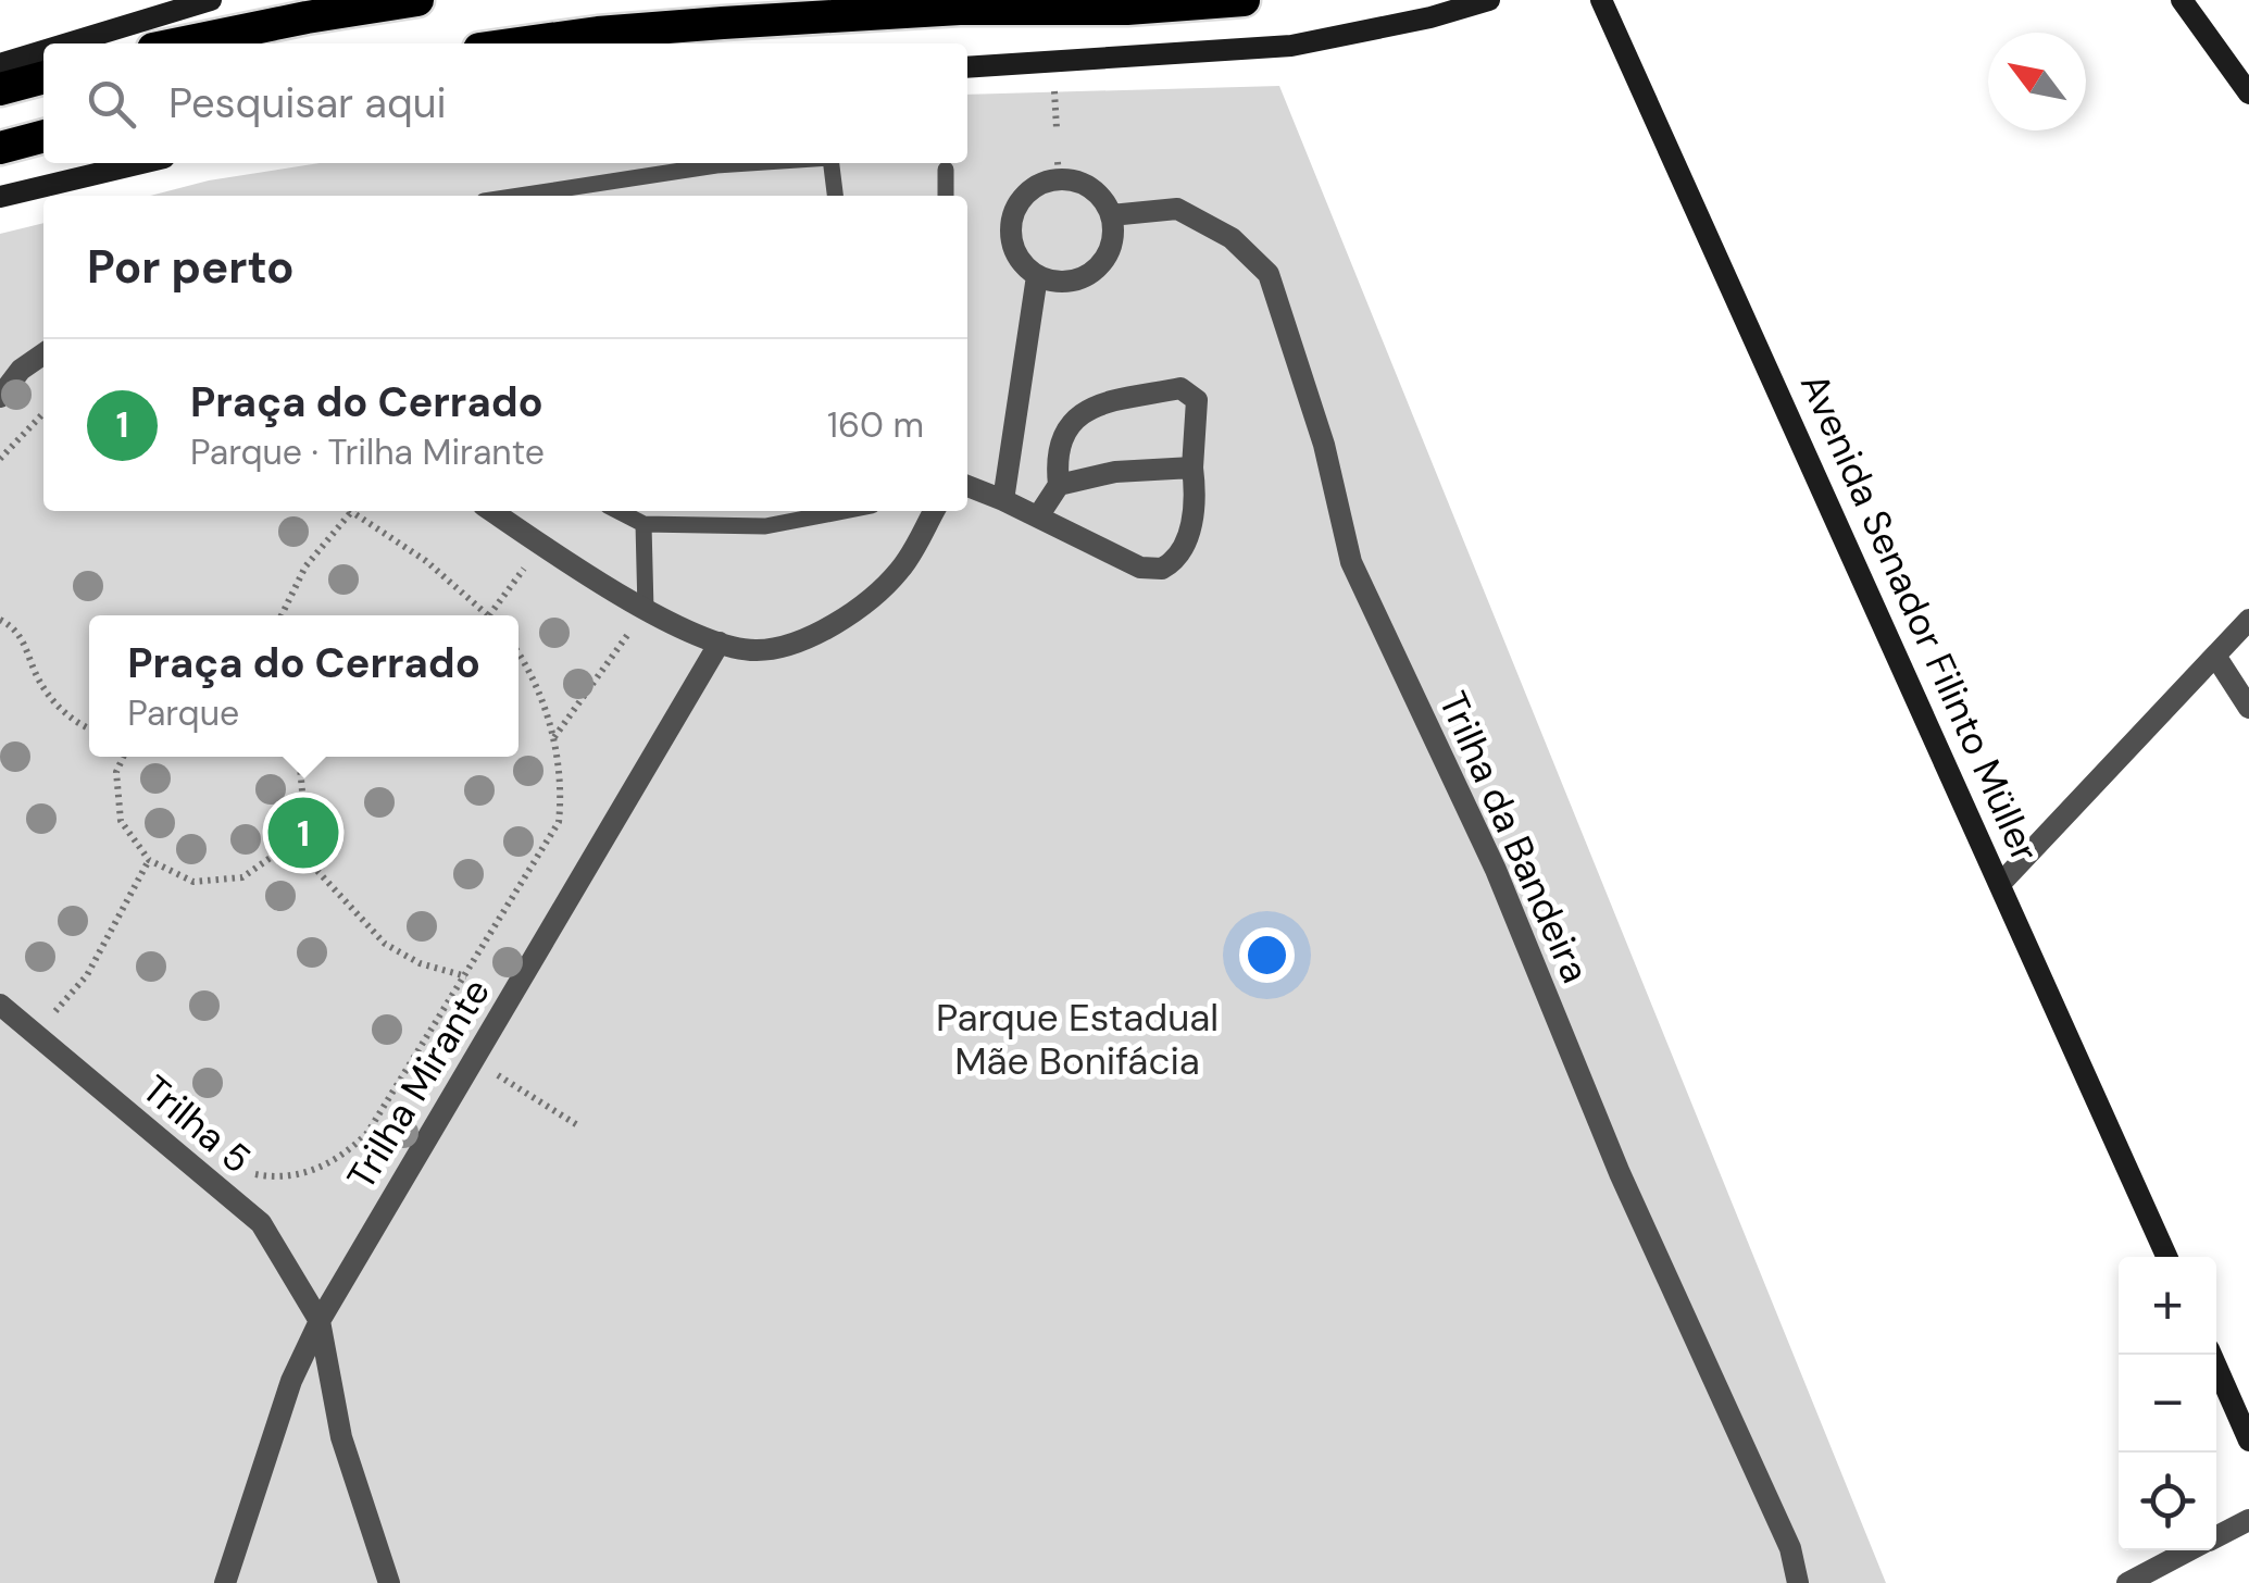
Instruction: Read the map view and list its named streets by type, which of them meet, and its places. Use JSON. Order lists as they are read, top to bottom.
{
  "streets": {
    "street": [
      "Avenida Senador Filinto Müller",
      "Trilha da Bandeira",
      "Trilha Mirante",
      "Trilha 5"
    ]
  },
  "crossings": [
    ["Trilha Mirante", "Trilha 5"]
  ],
  "parks": ["Parque Estadual Mãe Bonifácia"],
  "north": "top left",
  "page": {
    "search": "Pesquisar aqui",
    "heading": "Por perto",
    "list": [
      {
        "mark": "1",
        "name": "Praça do Cerrado",
        "note": "Parque · Trilha Mirante",
        "value": "160 m"
      }
    ],
    "popup": ["Praça do Cerrado", "Parque"],
    "pins": "1",
    "map_buttons": ["+", "−"]
  }
}
